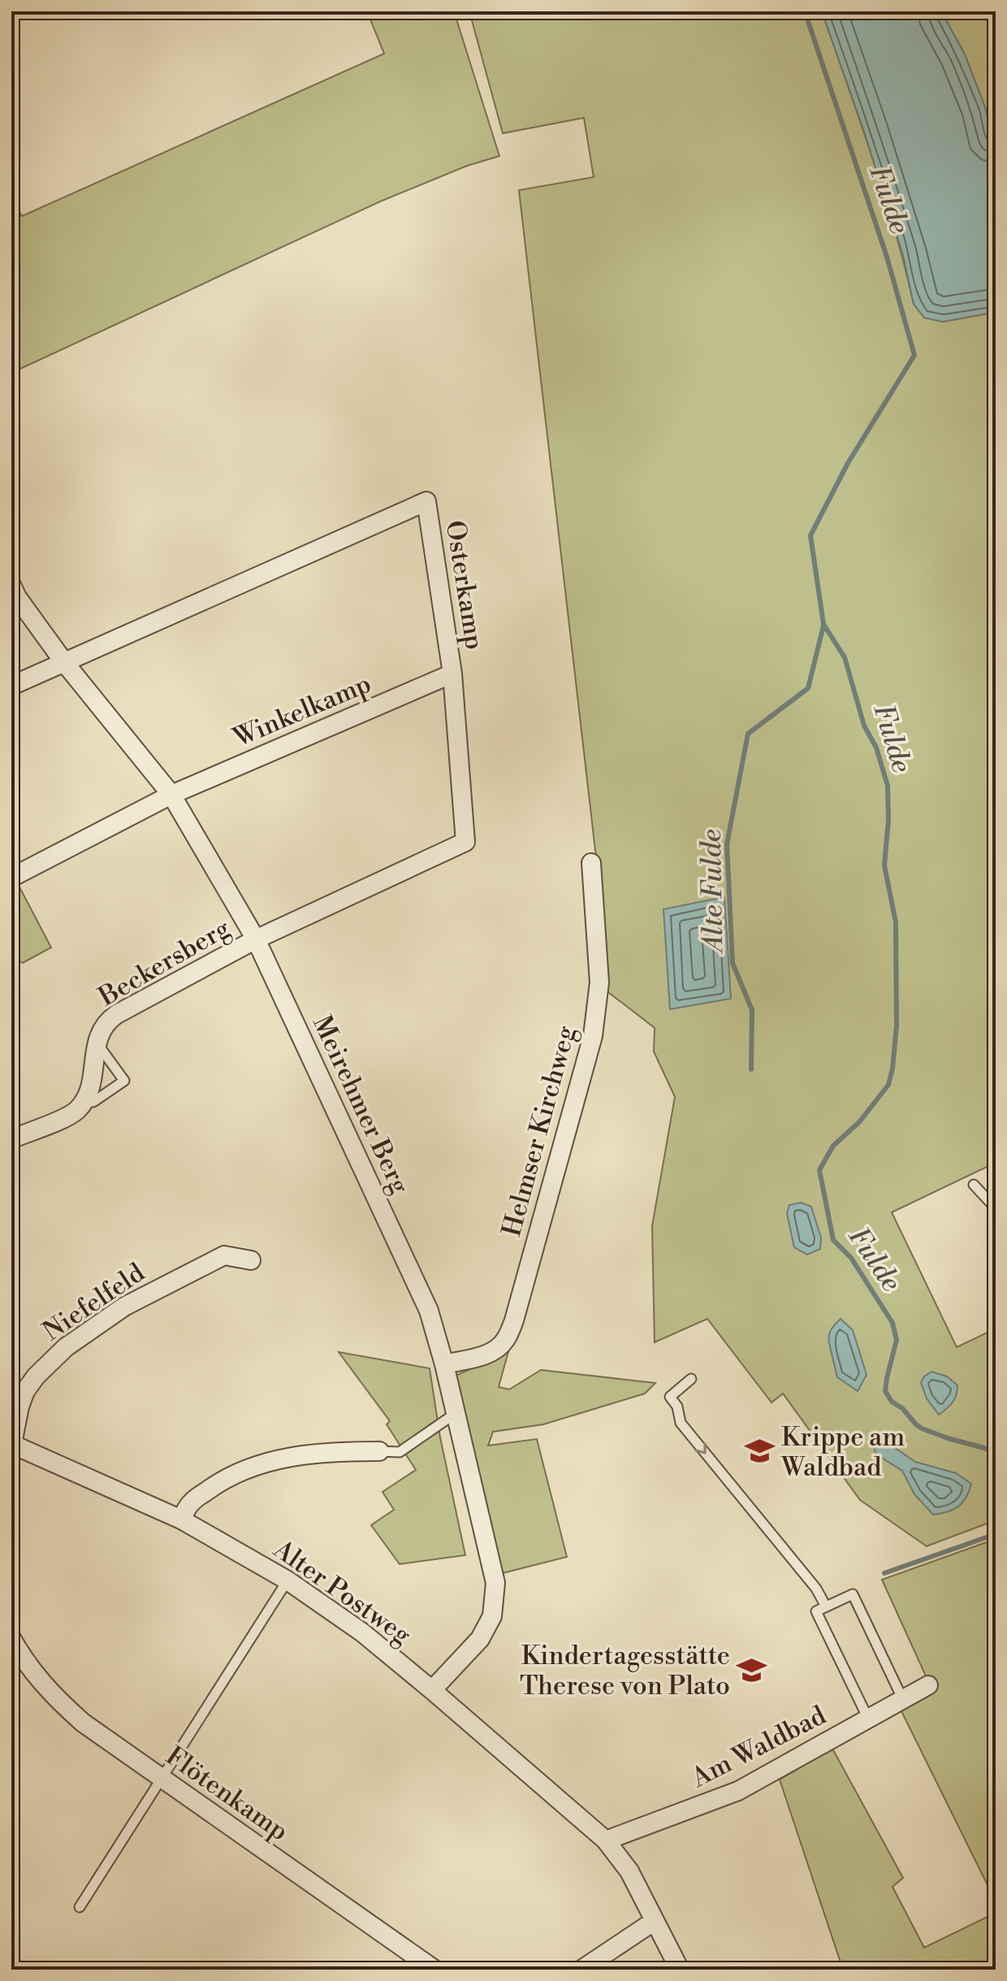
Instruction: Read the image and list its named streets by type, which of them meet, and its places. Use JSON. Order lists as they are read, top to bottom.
{
  "streets": {
    "street": [
      "Osterkamp",
      "Winkelkamp",
      "Beckersberg",
      "Meirehmer Berg",
      "Helmser Kirchweg",
      "Niefelfeld",
      "Alter Postweg",
      "Am Waldbad",
      "Flötenkamp"
    ]
  },
  "crossings": [
    ["Osterkamp", "Winkelkamp"],
    ["Osterkamp", "Beckersberg"],
    ["Osterkamp", "Meirehmer Berg"],
    ["Winkelkamp", "Meirehmer Berg"],
    ["Beckersberg", "Meirehmer Berg"],
    ["Meirehmer Berg", "Helmser Kirchweg"],
    ["Meirehmer Berg", "Alter Postweg"],
    ["Niefelfeld", "Alter Postweg"],
    ["Alter Postweg", "Am Waldbad"]
  ],
  "water": ["Fulde", "Alte Fulde"],
  "places": {
    "school or university": ["Krippe am Waldbad", "Kindertagesstätte Therese von Plato"]
  }
}
